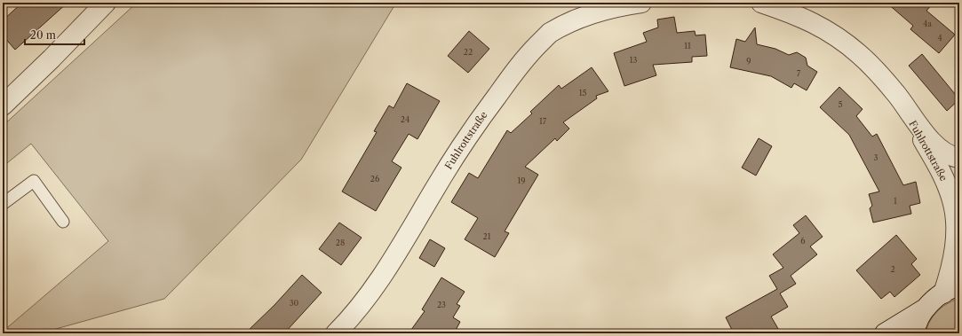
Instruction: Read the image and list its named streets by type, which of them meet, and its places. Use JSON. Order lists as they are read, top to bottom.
{
  "streets": {
    "street": ["Fuhlrottstraße"]
  },
  "house_numbers": [
    "4a",
    "4",
    "11",
    "22",
    "13",
    "9",
    "7",
    "15",
    "5",
    "24",
    "17",
    "3",
    "26",
    "19",
    "1",
    "21",
    "6",
    "28",
    "2",
    "30",
    "23"
  ],
  "scale_bar": "20 m"
}
